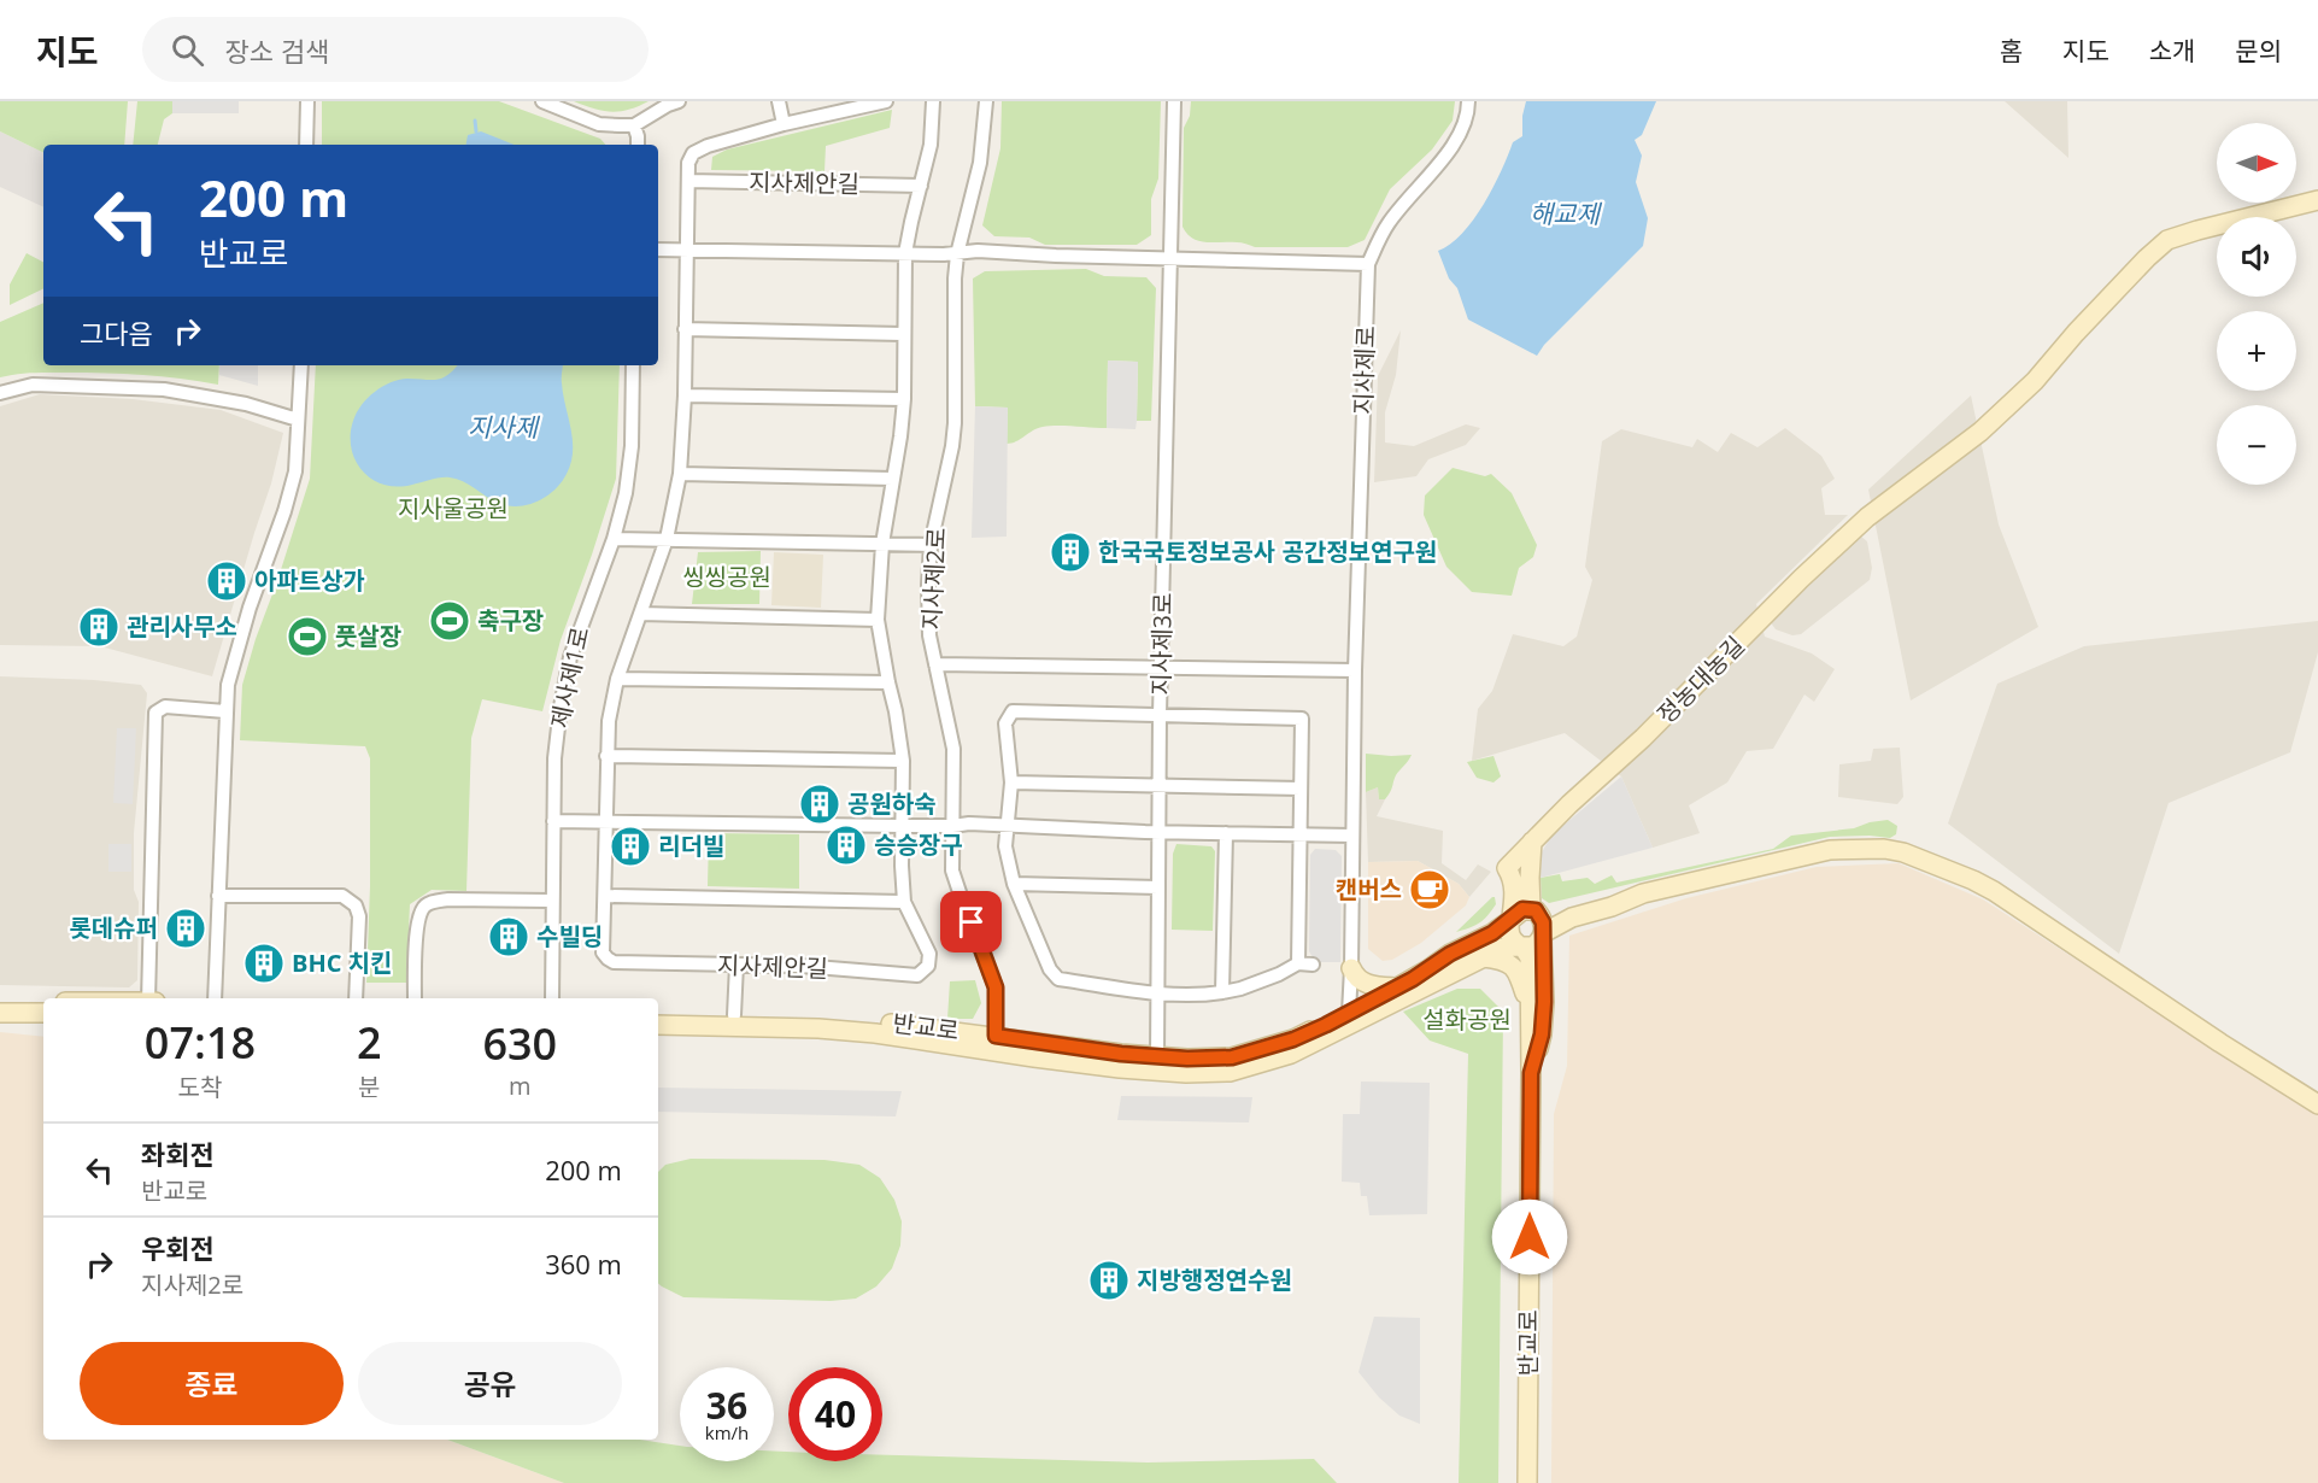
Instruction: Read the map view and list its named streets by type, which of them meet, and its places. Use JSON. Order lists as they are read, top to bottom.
{
  "streets": {
    "street": [
      "지사제안길",
      "지사제로",
      "지사제2로",
      "지사제3로",
      "제사제1로",
      "정농대농길",
      "반교로"
    ]
  },
  "crossings": [
    ["지사제로", "반교로"],
    ["지사제2로", "반교로"],
    ["지사제3로", "반교로"]
  ],
  "water": ["해교제", "지사제"],
  "parks": ["지사울공원", "씽씽공원", "설화공원"],
  "places": {
    "building": [
      "한국국토정보공사 공간정보연구원",
      "아파트상가",
      "관리사무소",
      "공원하숙",
      "승승장구",
      "리더빌",
      "롯데슈퍼",
      "수빌딩",
      "BHC 치킨",
      "지방행정연수원"
    ],
    "sports": ["축구장", "풋살장"],
    "cafe": ["캔버스"]
  },
  "north": "right",
  "page": {
    "header": "지도",
    "search": "장소 검색",
    "nav": [
      "홈",
      "지도",
      "소개",
      "문의"
    ],
    "map_buttons": ["+", "−"],
    "turn": ["200 m", "반교로"],
    "then": "그다음",
    "eta": [
      "07:18",
      "도착",
      "2",
      "분",
      "630",
      "m"
    ],
    "list": [
      {
        "name": "좌회전",
        "note": "반교로",
        "value": "200 m"
      },
      {
        "name": "우회전",
        "note": "지사제2로",
        "value": "360 m"
      }
    ],
    "buttons": ["종료", "공유"],
    "speed": "36 km/h",
    "limit": "40"
  }
}
